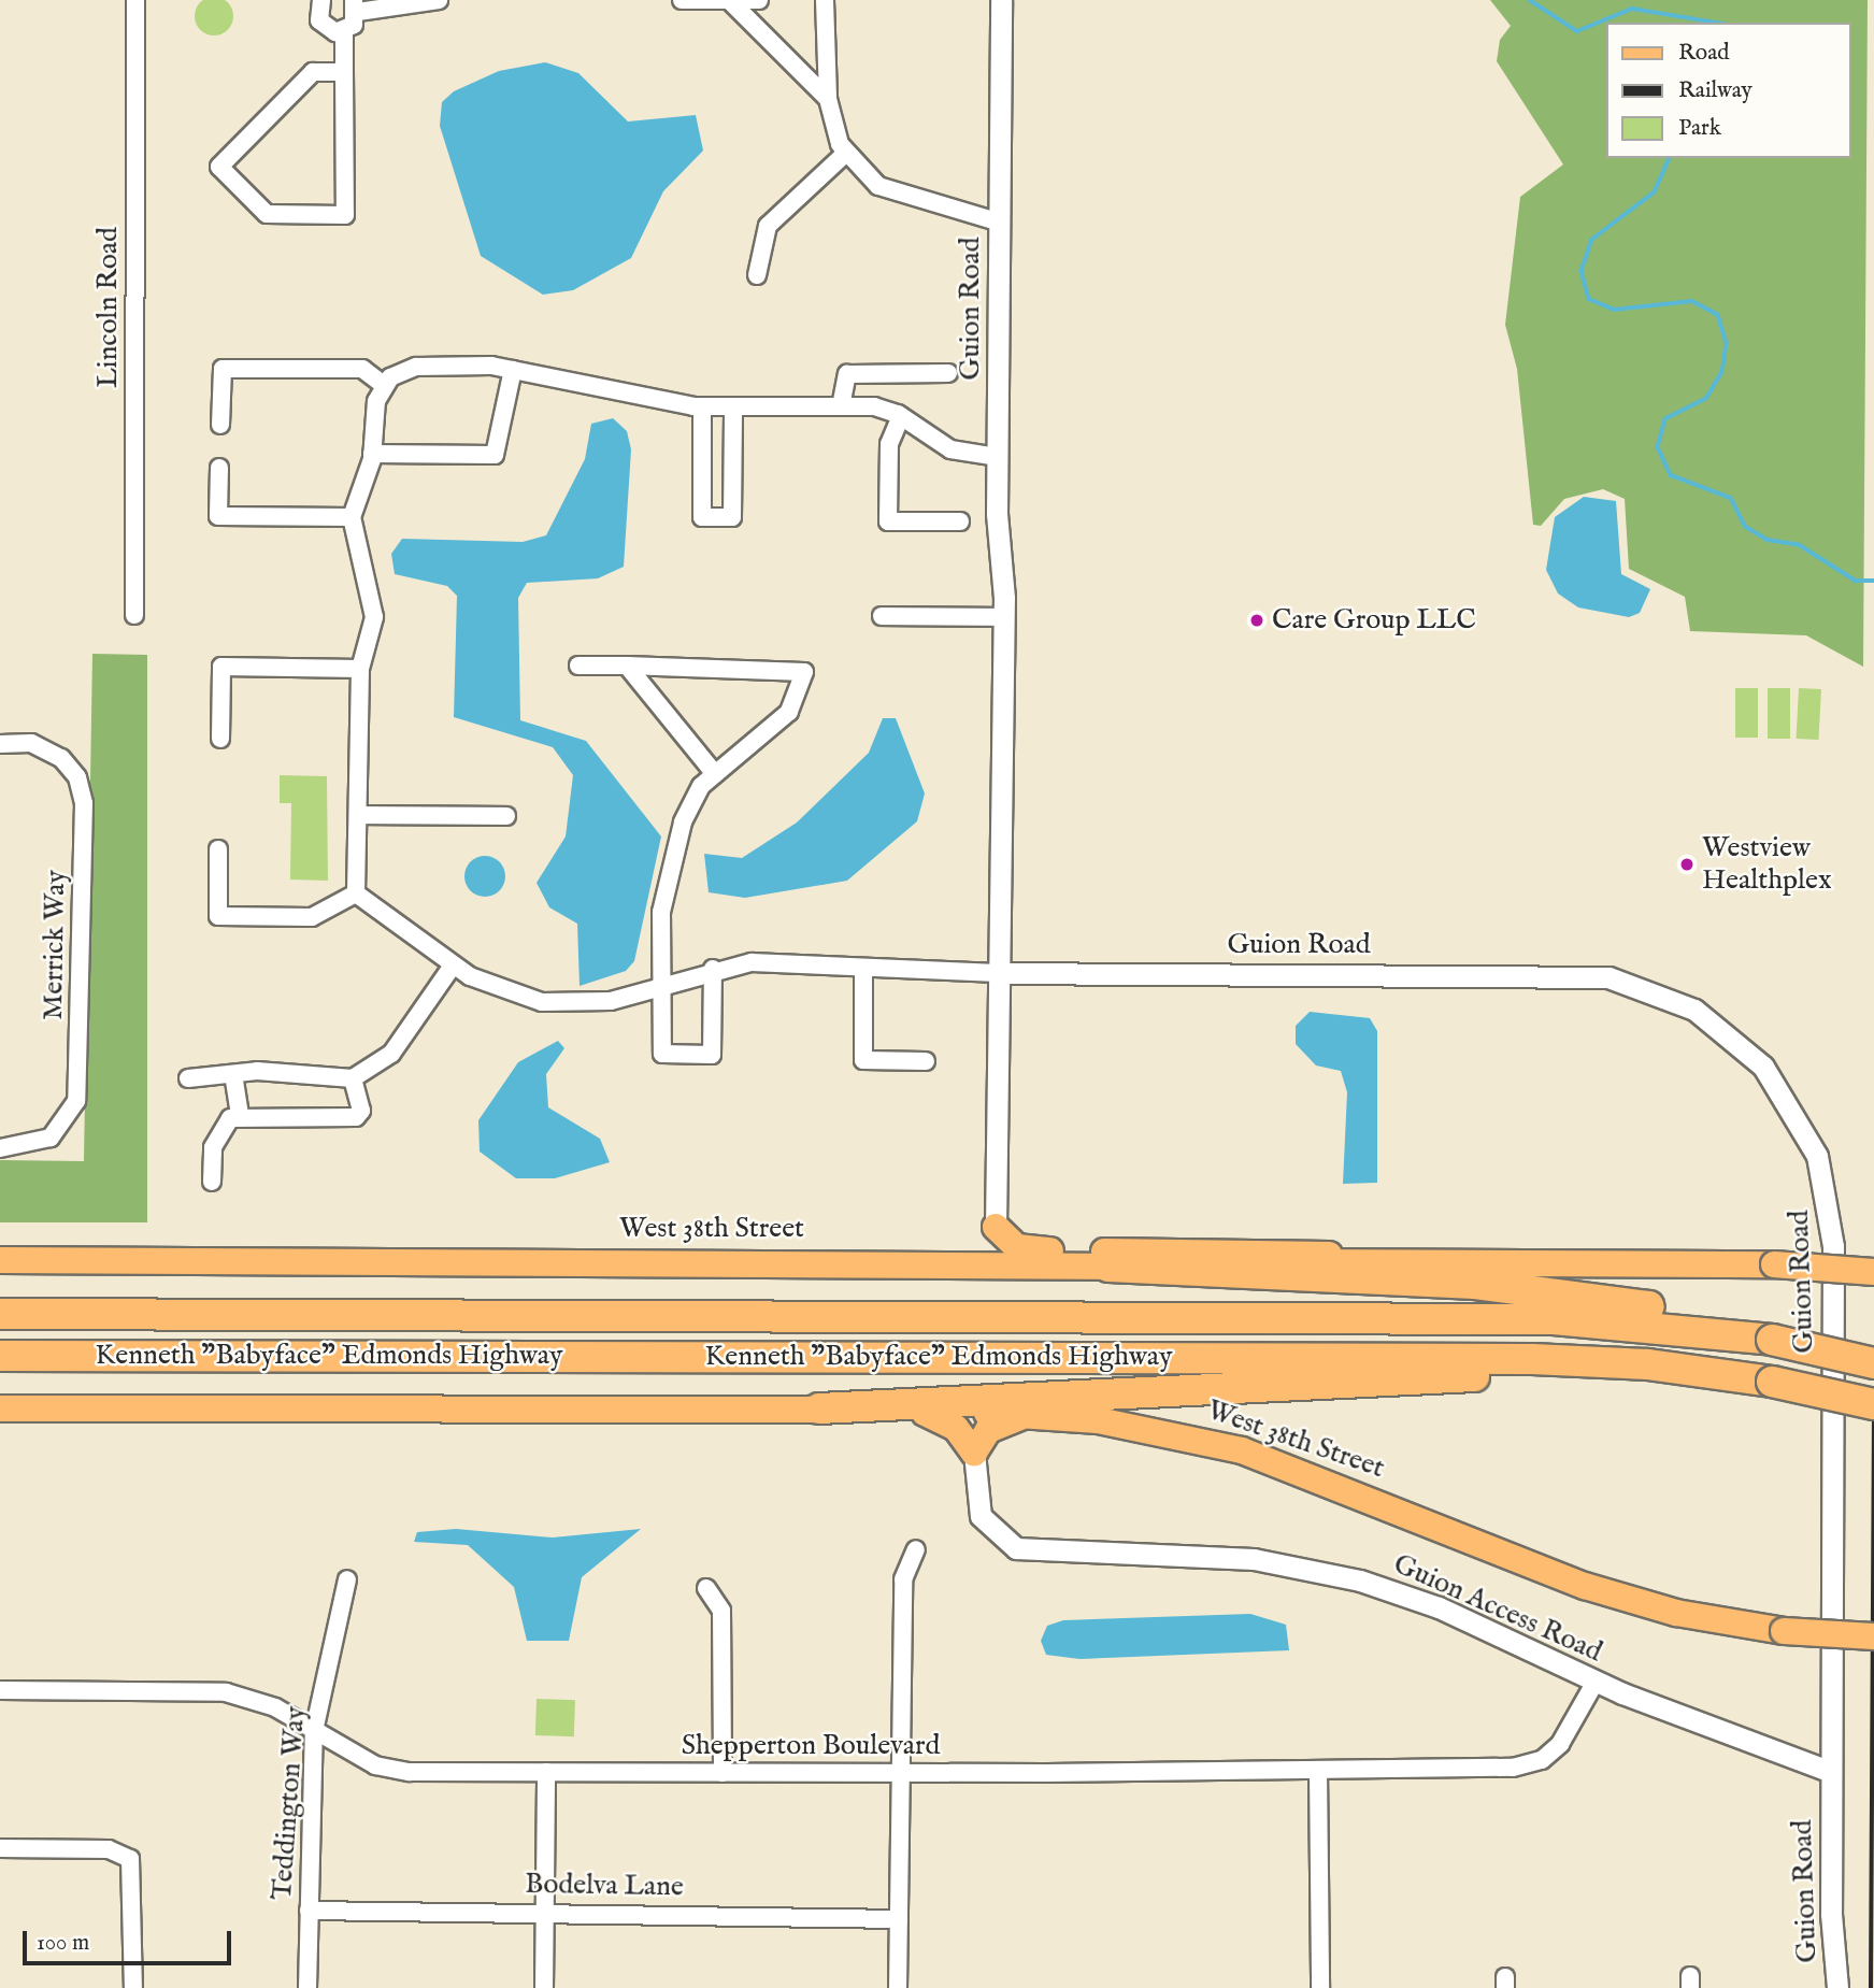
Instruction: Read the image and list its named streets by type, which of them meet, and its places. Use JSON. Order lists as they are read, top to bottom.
{
  "streets": {
    "highway": ["Kenneth \"Babyface\" Edmonds Highway"],
    "main road": ["West 38th Street"],
    "street": [
      "Lincoln Road",
      "Guion Road",
      "Merrick Way",
      "Guion Access Road",
      "Shepperton Boulevard",
      "Teddington Way",
      "Bodelva Lane"
    ]
  },
  "crossings": [
    ["Guion Road", "Guion Access Road"],
    ["Guion Access Road", "Shepperton Boulevard"],
    ["Shepperton Boulevard", "Teddington Way"],
    ["Teddington Way", "Bodelva Lane"]
  ],
  "places": ["Care Group LLC", "Westview Healthplex"],
  "legend": ["Road", "Railway", "Park"],
  "scale_bar": "100 m"
}
